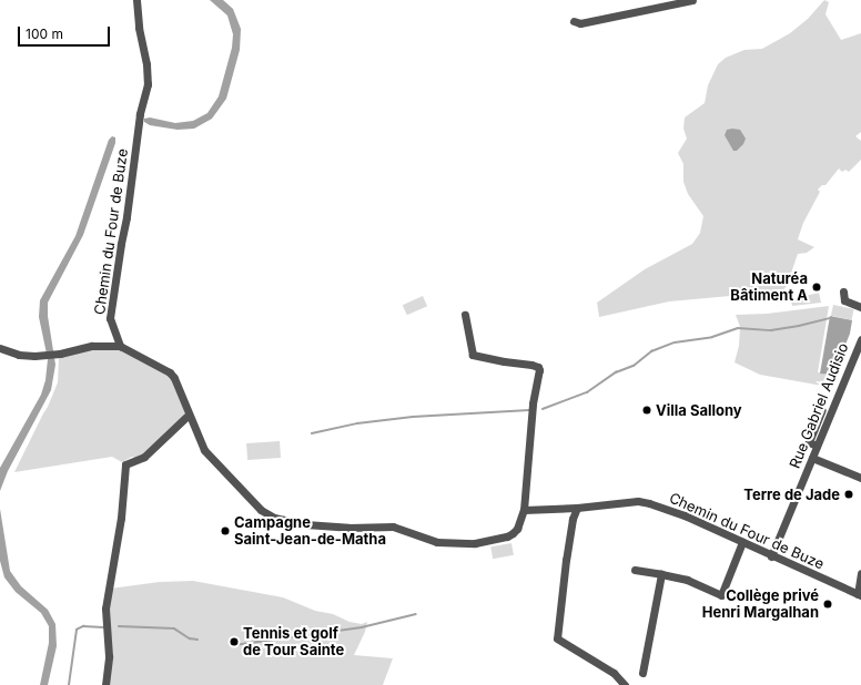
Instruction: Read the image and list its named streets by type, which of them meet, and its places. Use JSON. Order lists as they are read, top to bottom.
{
  "streets": {
    "street": ["Chemin du Four de Buze", "Rue Gabriel Audisio"]
  },
  "crossings": [
    ["Chemin du Four de Buze", "Rue Gabriel Audisio"]
  ],
  "places": [
    "Naturéa Bâtiment A",
    "Villa Sallony",
    "Terre de Jade",
    "Campagne Saint-Jean-de-Matha",
    "Collège privé Henri Margalhan",
    "Tennis et golf de Tour Sainte"
  ],
  "scale_bar": "100 m"
}
